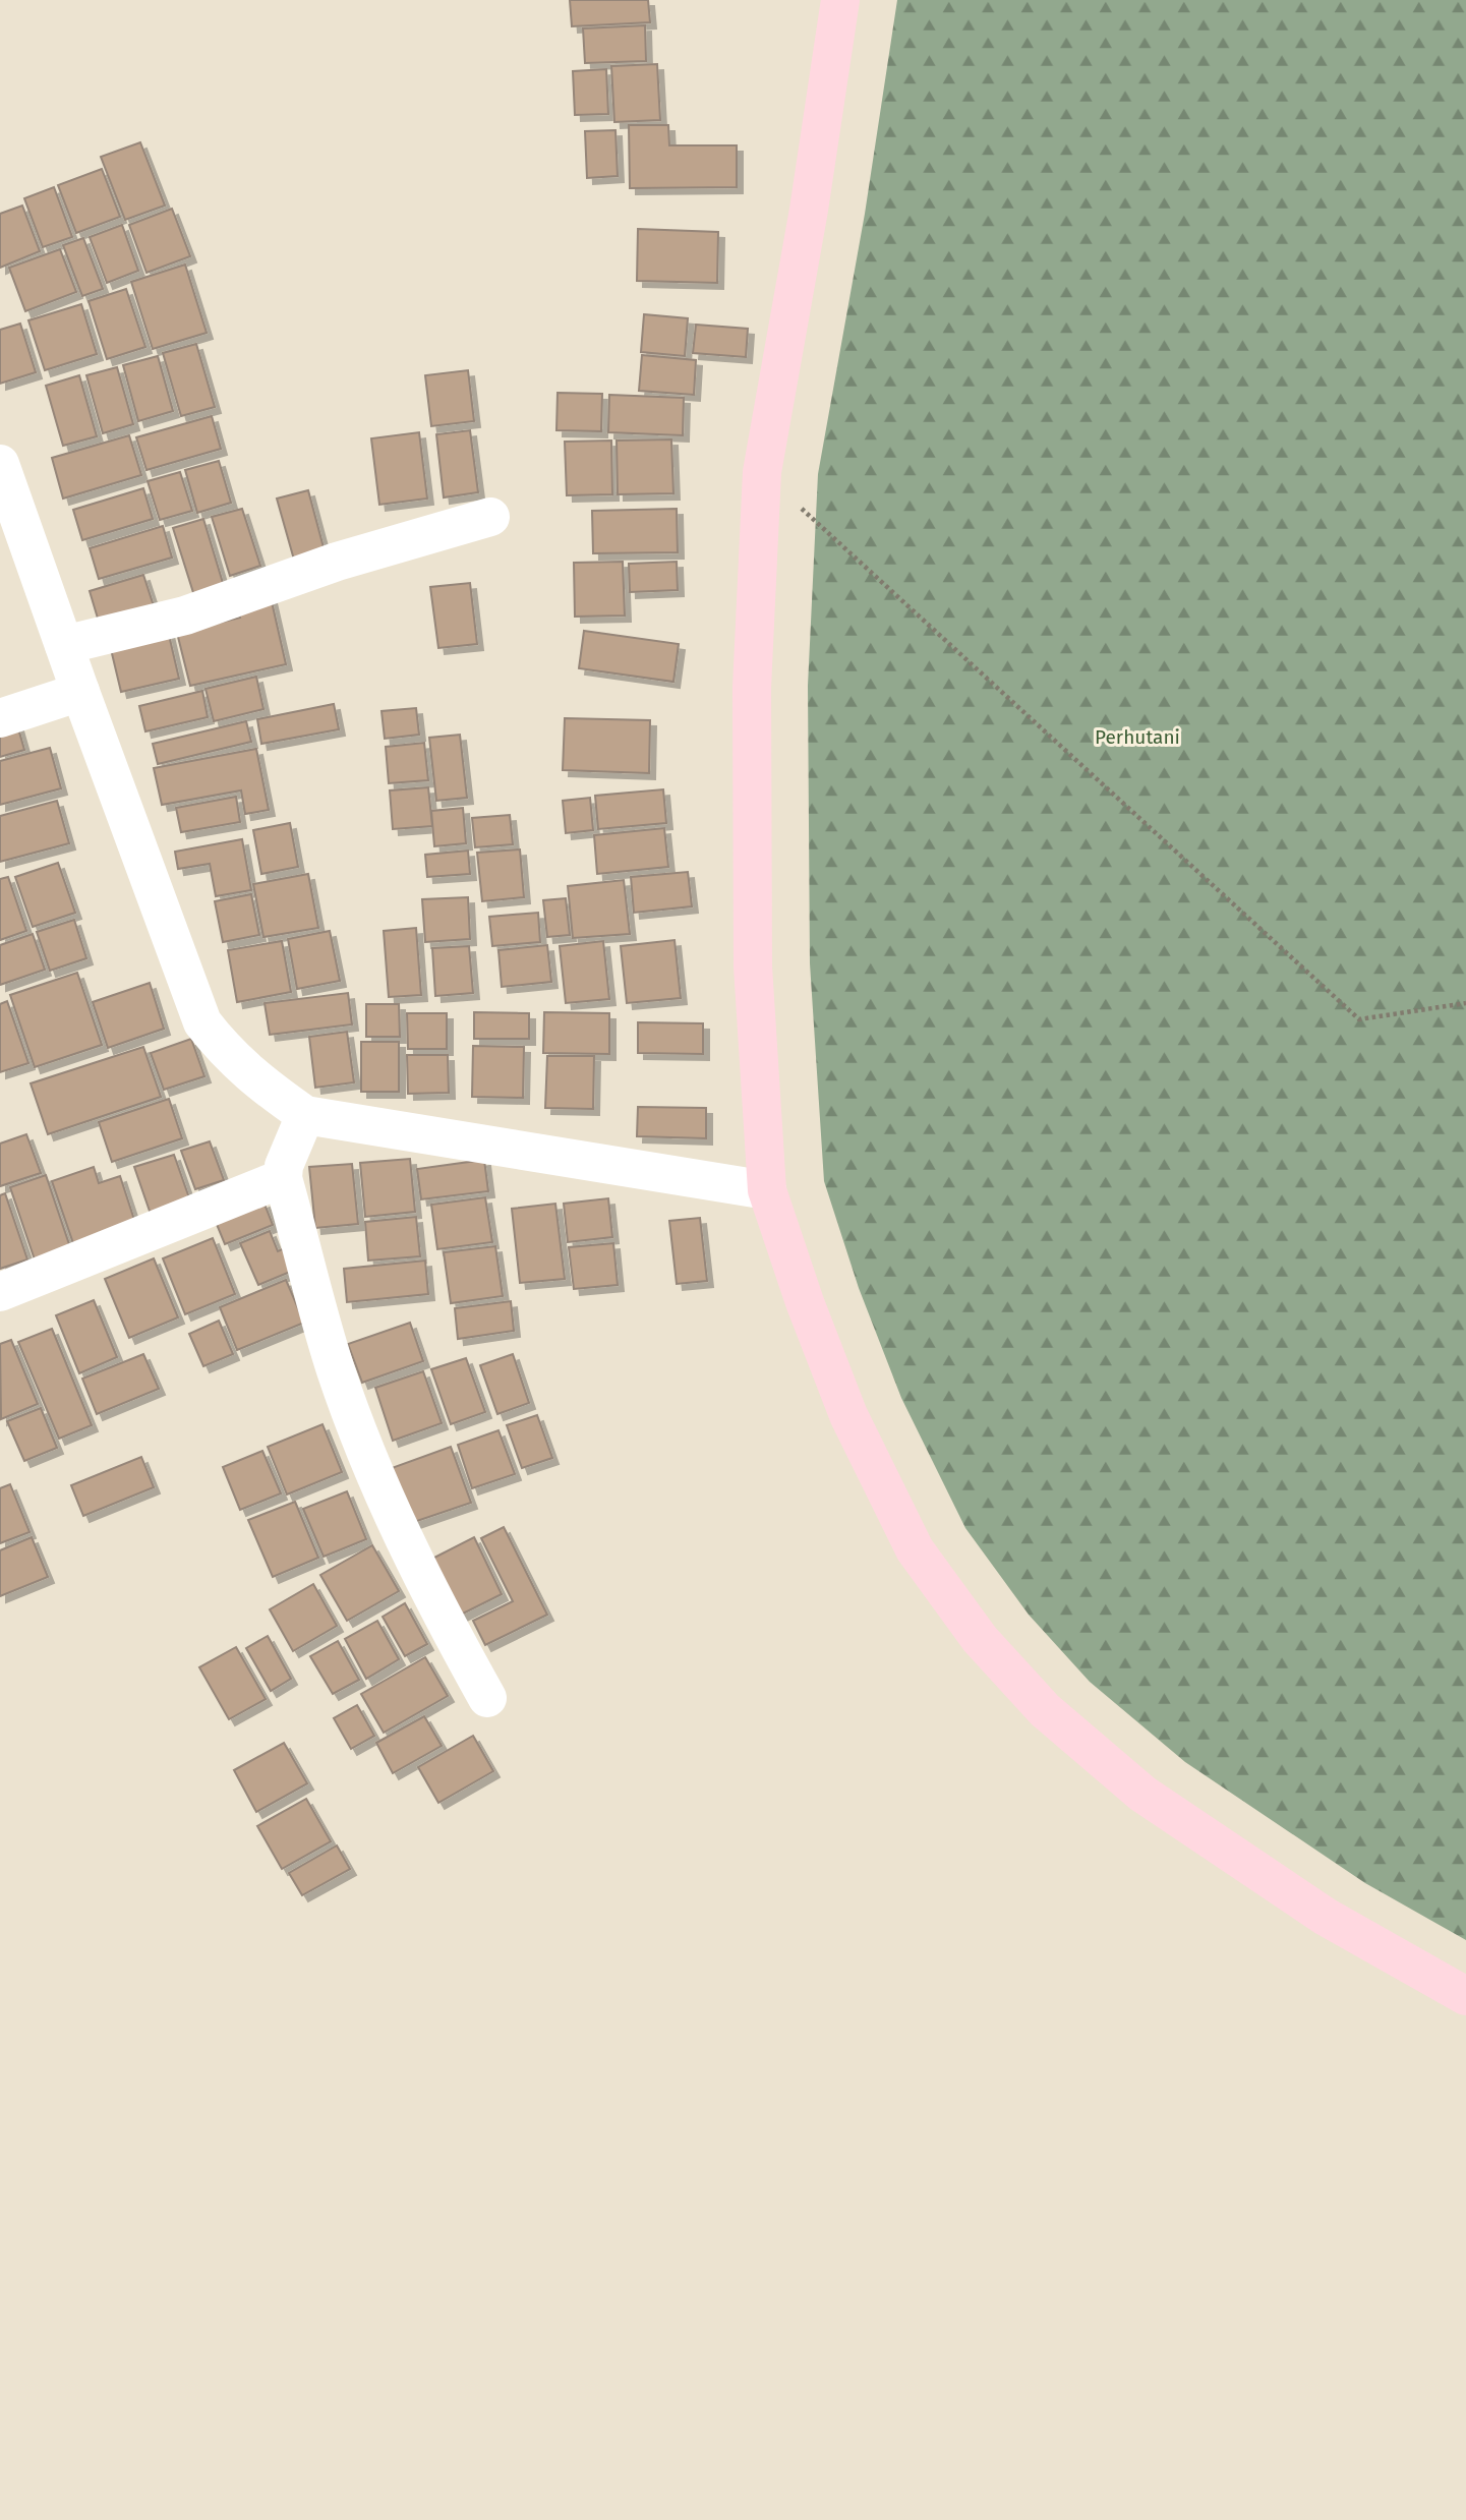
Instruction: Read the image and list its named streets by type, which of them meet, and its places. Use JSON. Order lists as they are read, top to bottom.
{
  "parks": ["Perhutani"]
}
